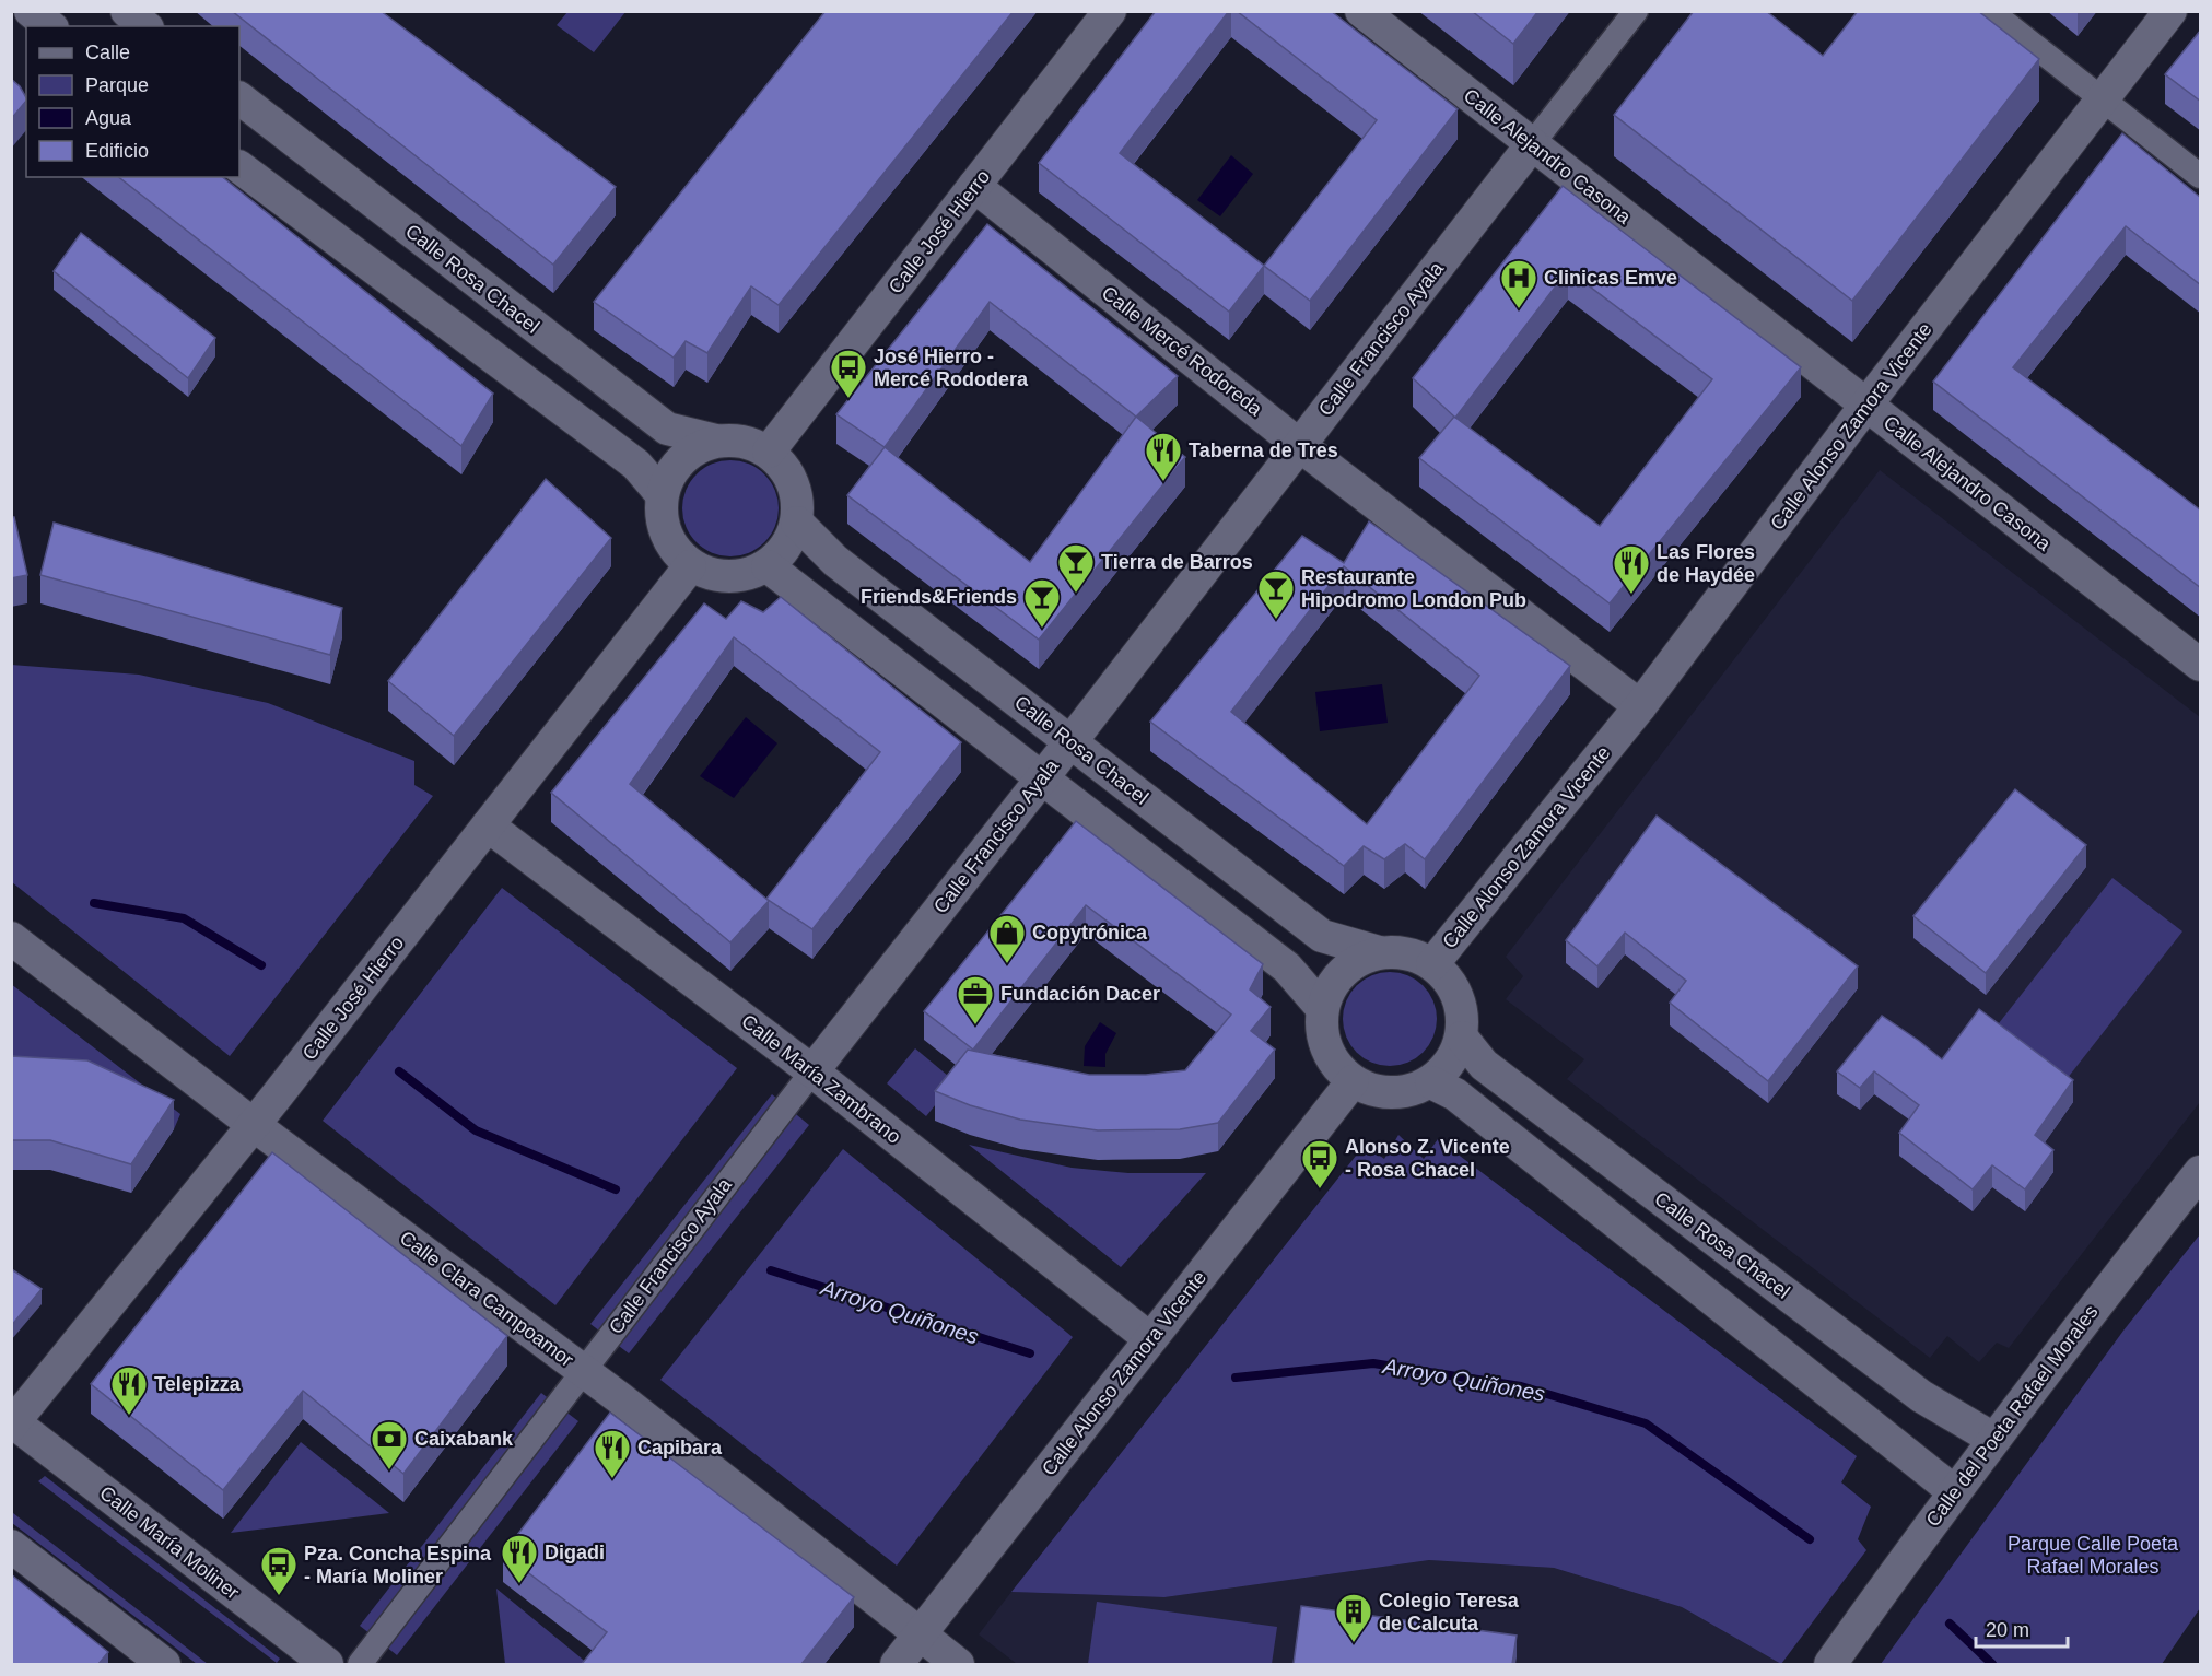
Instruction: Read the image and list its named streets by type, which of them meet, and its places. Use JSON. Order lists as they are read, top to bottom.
{
  "streets": {
    "street": [
      "Calle Alejandro Casona",
      "Calle José Hierro",
      "Calle Rosa Chacel",
      "Calle Francisco Ayala",
      "Calle Mercé Rodoreda",
      "Calle Alonso Zamora Vicente",
      "Calle María Zambrano",
      "Calle Clara Campoamor",
      "Calle del Poeta Rafael Morales",
      "Calle María Moliner"
    ]
  },
  "crossings": [
    ["Calle Alejandro Casona", "Calle Francisco Ayala"],
    ["Calle Alejandro Casona", "Calle Alonso Zamora Vicente"],
    ["Calle José Hierro", "Calle Rosa Chacel"],
    ["Calle José Hierro", "Calle Mercé Rodoreda"],
    ["Calle José Hierro", "Calle María Zambrano"],
    ["Calle José Hierro", "Calle Clara Campoamor"],
    ["Calle José Hierro", "Calle María Moliner"],
    ["Calle Rosa Chacel", "Calle Francisco Ayala"],
    ["Calle Rosa Chacel", "Calle Alonso Zamora Vicente"],
    ["Calle Rosa Chacel", "Calle del Poeta Rafael Morales"],
    ["Calle Francisco Ayala", "Calle Mercé Rodoreda"],
    ["Calle Francisco Ayala", "Calle María Zambrano"],
    ["Calle Francisco Ayala", "Calle Clara Campoamor"],
    ["Calle Mercé Rodoreda", "Calle Alonso Zamora Vicente"],
    ["Calle Alonso Zamora Vicente", "Calle María Zambrano"],
    ["Calle Alonso Zamora Vicente", "Calle Clara Campoamor"]
  ],
  "water": ["Arroyo Quiñones"],
  "parks": ["Parque Calle Poeta Rafael Morales"],
  "places": {
    "hospital": ["Clinicas Emve"],
    "bus stop": ["José Hierro - Mercé Rododera", "Alonso Z. Vicente - Rosa Chacel", "Pza. Concha Espina - María Moliner"],
    "restaurant": [
      "Taberna de Tres",
      "Las Flores de Haydée",
      "Telepizza",
      "Capibara",
      "Digadi"
    ],
    "bar": ["Tierra de Barros", "Restaurante Hipodromo London Pub", "Friends&Friends"],
    "shop": ["Copytrónica"],
    "office": ["Fundación Dacer"],
    "bank": ["Caixabank"],
    "building": ["Colegio Teresa de Calcuta"]
  },
  "legend": [
    "Calle",
    "Parque",
    "Agua",
    "Edificio"
  ],
  "scale_bar": "20 m"
}
